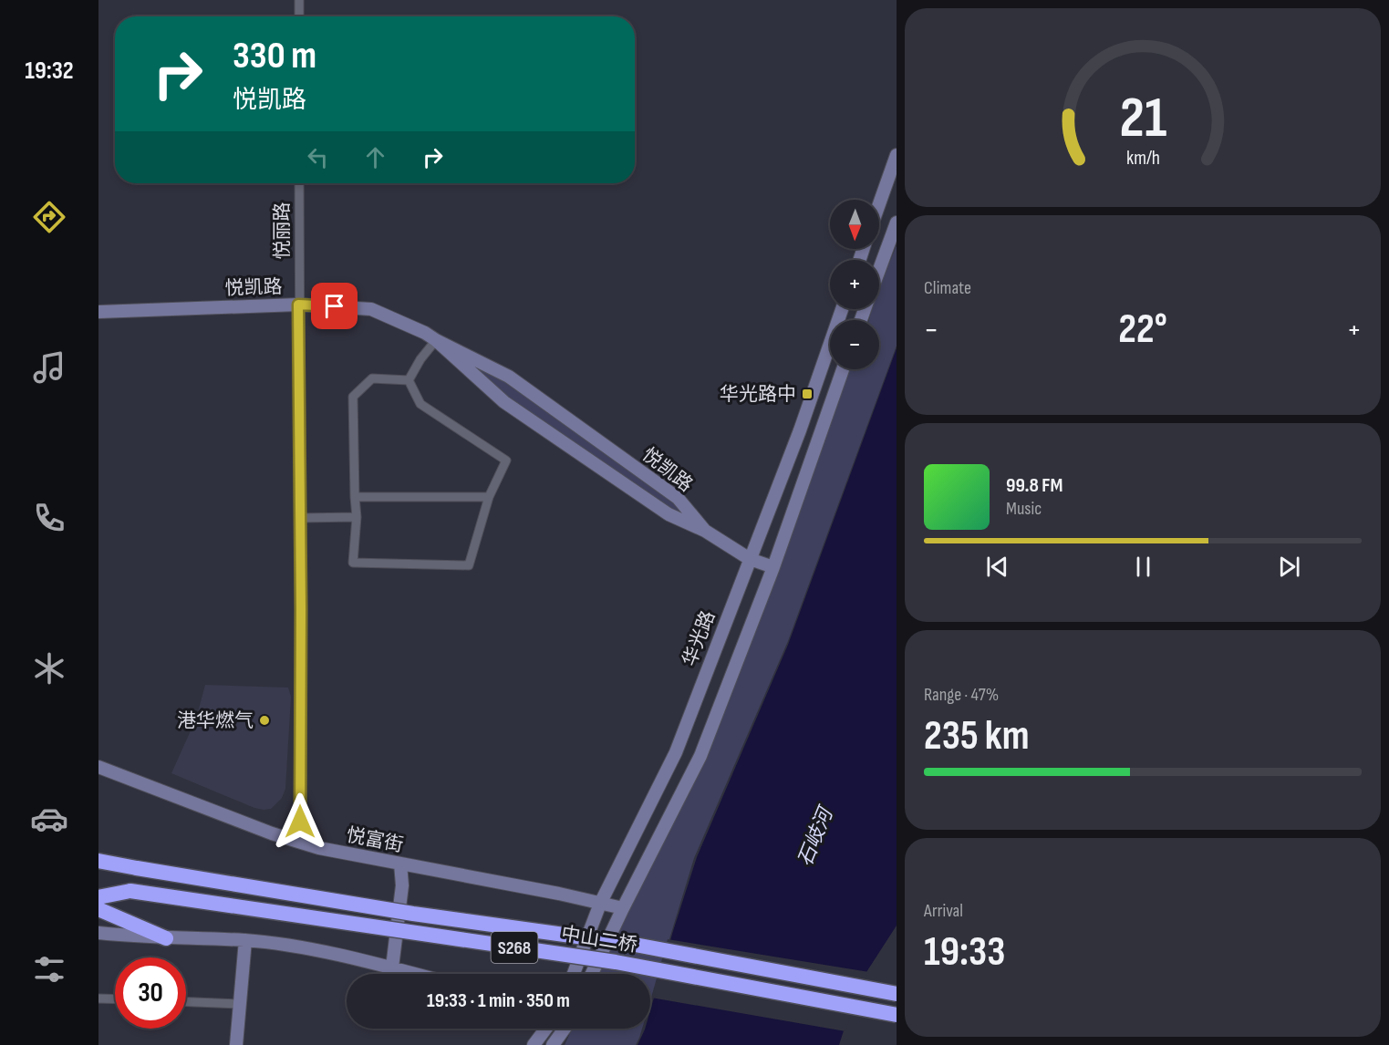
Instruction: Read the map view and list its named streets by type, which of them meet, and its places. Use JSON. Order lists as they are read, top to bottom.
{
  "streets": {
    "highway": ["中山二桥", "S268"],
    "street": [
      "悦丽路",
      "悦凯路",
      "华光路",
      "悦富街"
    ]
  },
  "crossings": [
    ["悦丽路", "悦凯路"],
    ["悦丽路", "悦富街"],
    ["悦凯路", "华光路"],
    ["华光路", "悦富街"],
    ["中山二桥", "S268"]
  ],
  "water": ["石岐河"],
  "places": {
    "transit": ["华光路中"],
    "other": ["港华燃气"]
  },
  "north": "bottom",
  "page": {
    "tabs": "19:32",
    "turn": ["330 m", "悦凯路"],
    "map_buttons": ["+", "−"],
    "tile": [
      "Climate",
      ["Range · 47%", "235 km"],
      ["Arrival", "19:33"]
    ],
    "heat": ["−", "22°", "+"],
    "song": ["99.8 FM", "Music"],
    "limit": "30",
    "trip": "19:33 · 1 min · 350 m",
    "gauge": ["21", "km/h"]
  }
}
